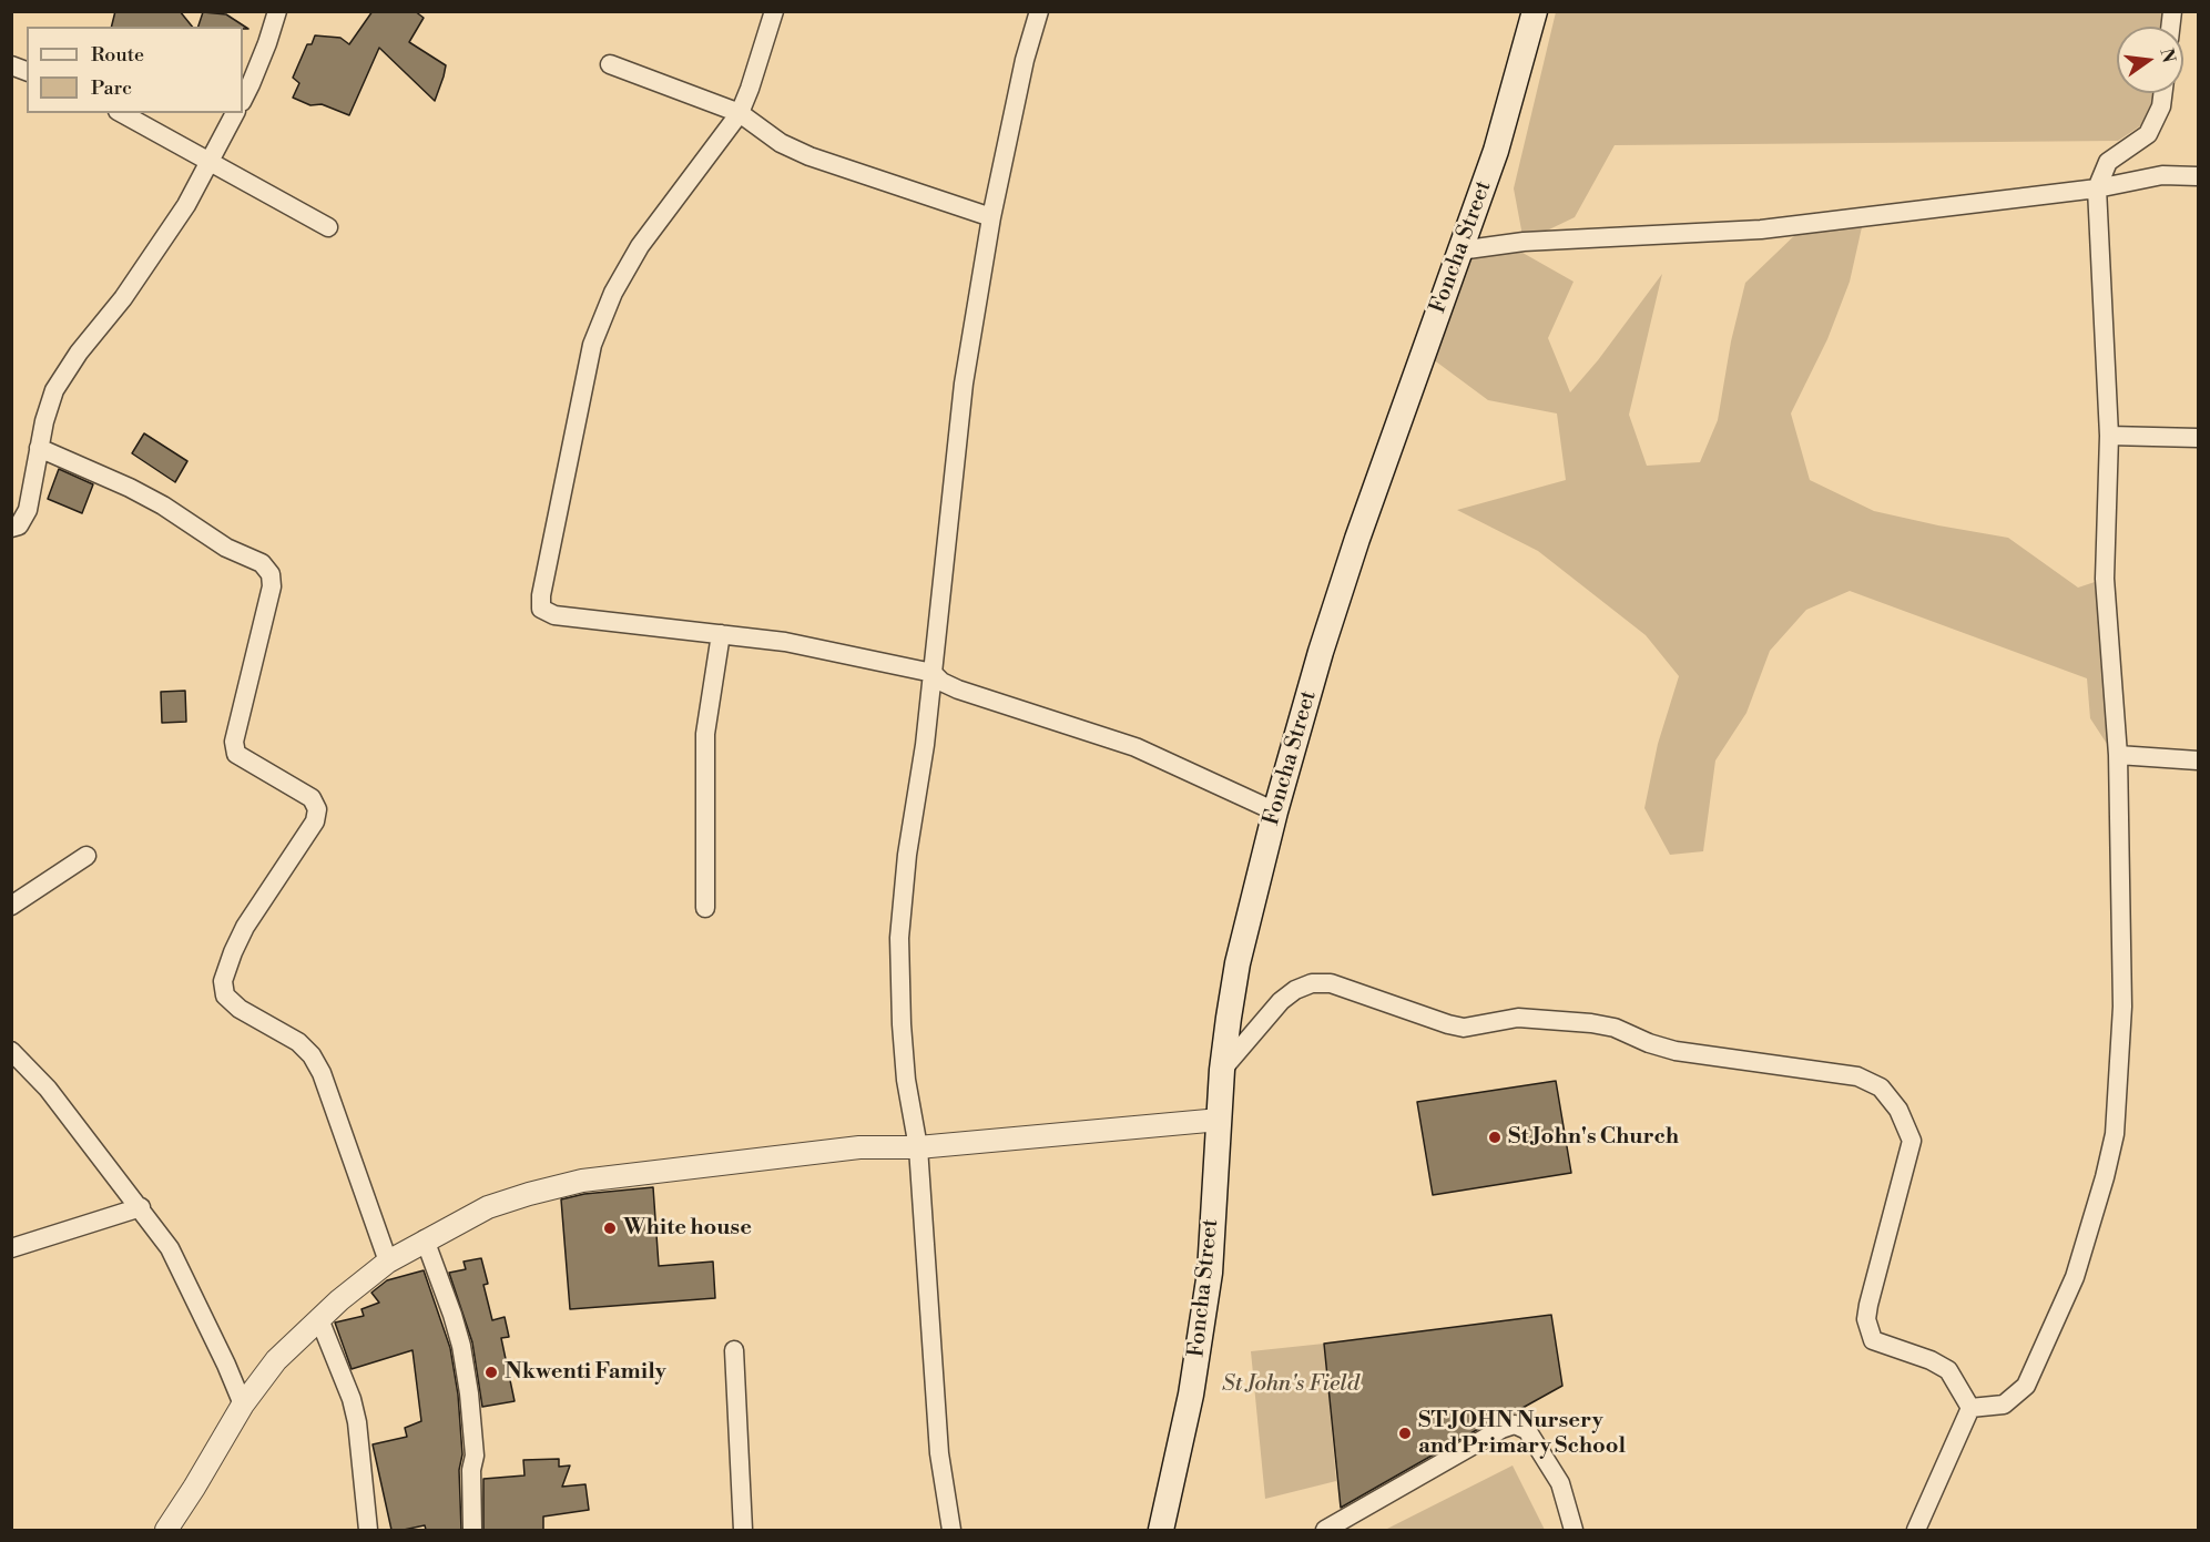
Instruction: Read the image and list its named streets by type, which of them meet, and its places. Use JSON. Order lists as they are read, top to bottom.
{
  "streets": {
    "main road": ["Foncha Street"]
  },
  "parks": ["St John's Field"],
  "places": [
    "St John's Church",
    "White house",
    "Nkwenti Family",
    "ST JOHN Nursery and Primary School"
  ],
  "legend": ["Route", "Parc"],
  "north": "right"
}
